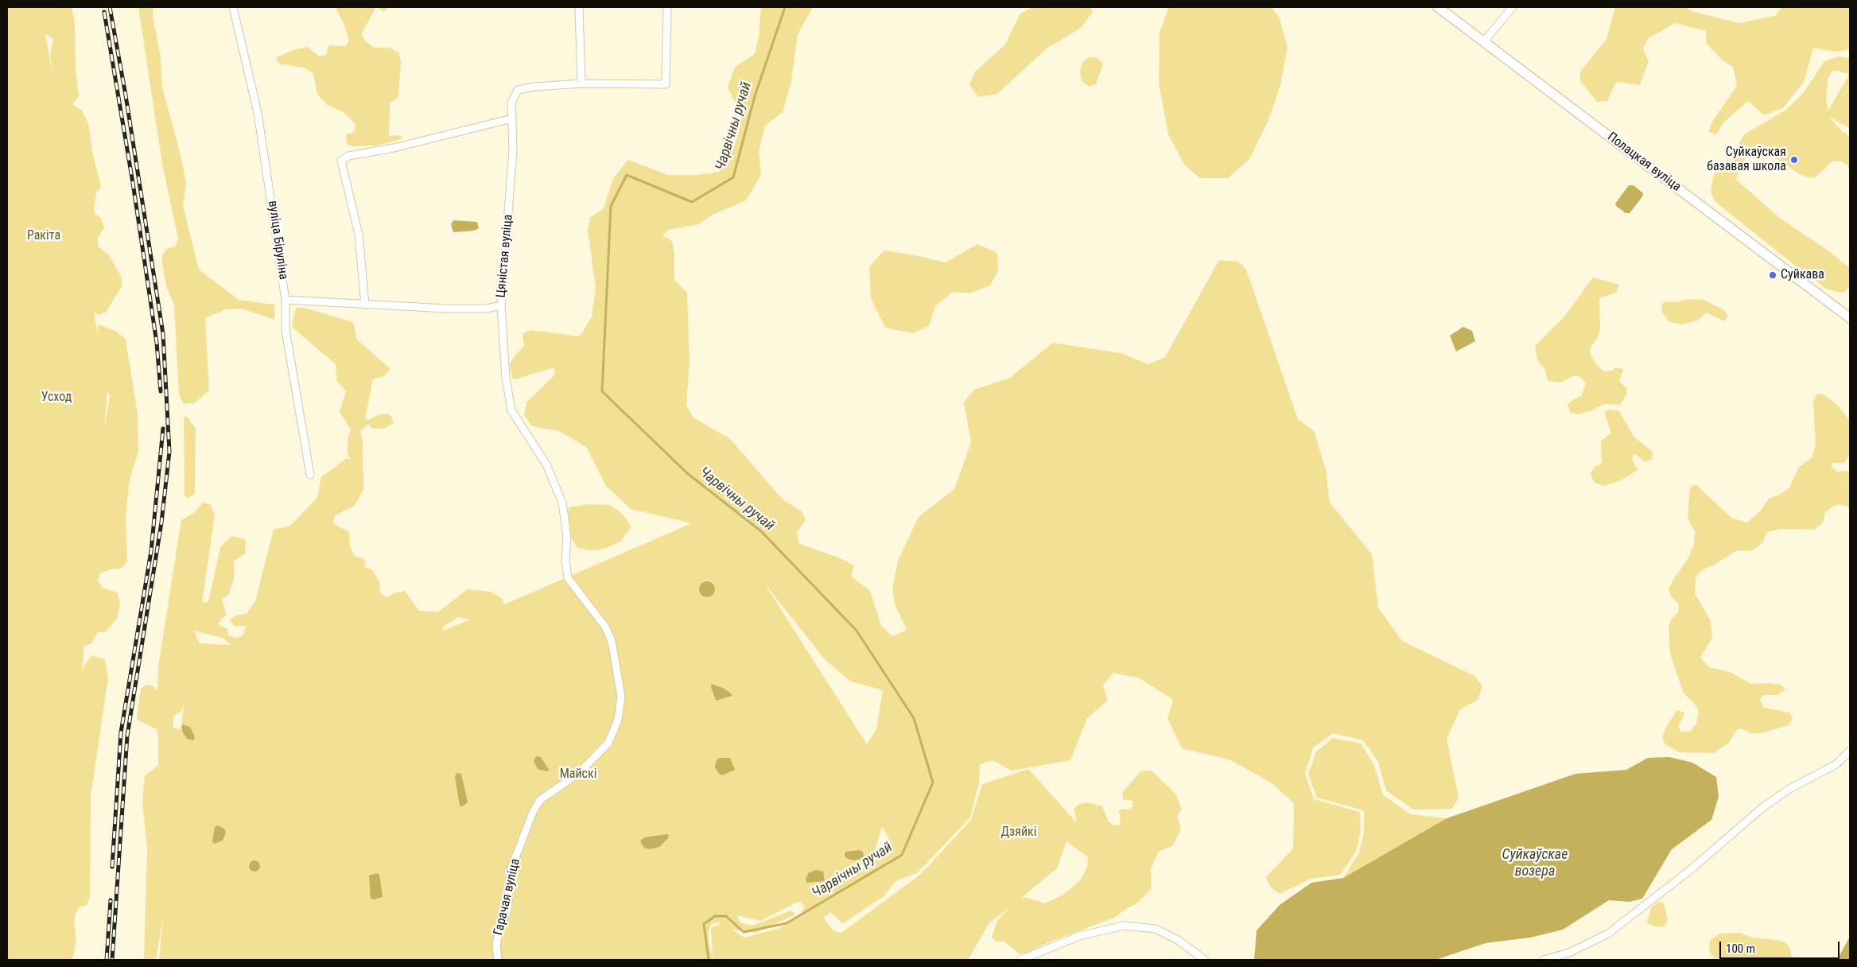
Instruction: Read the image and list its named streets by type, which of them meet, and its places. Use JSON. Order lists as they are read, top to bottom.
{
  "streets": {
    "main road": ["Полацкая вуліца"],
    "street": ["вуліца Біруліна", "Цяністая вуліца", "Гарачая вуліца"]
  },
  "crossings": [
    ["вуліца Біруліна", "Цяністая вуліца"],
    ["Цяністая вуліца", "Гарачая вуліца"]
  ],
  "water": ["Чарвічны ручай", "Суйкаўскае возера"],
  "parks": [
    "Ракіта",
    "Усход",
    "Майскі",
    "Дзяйкі"
  ],
  "places": ["Суйкаўская базавая школа", "Суйкава"],
  "scale_bar": "100 m"
}
